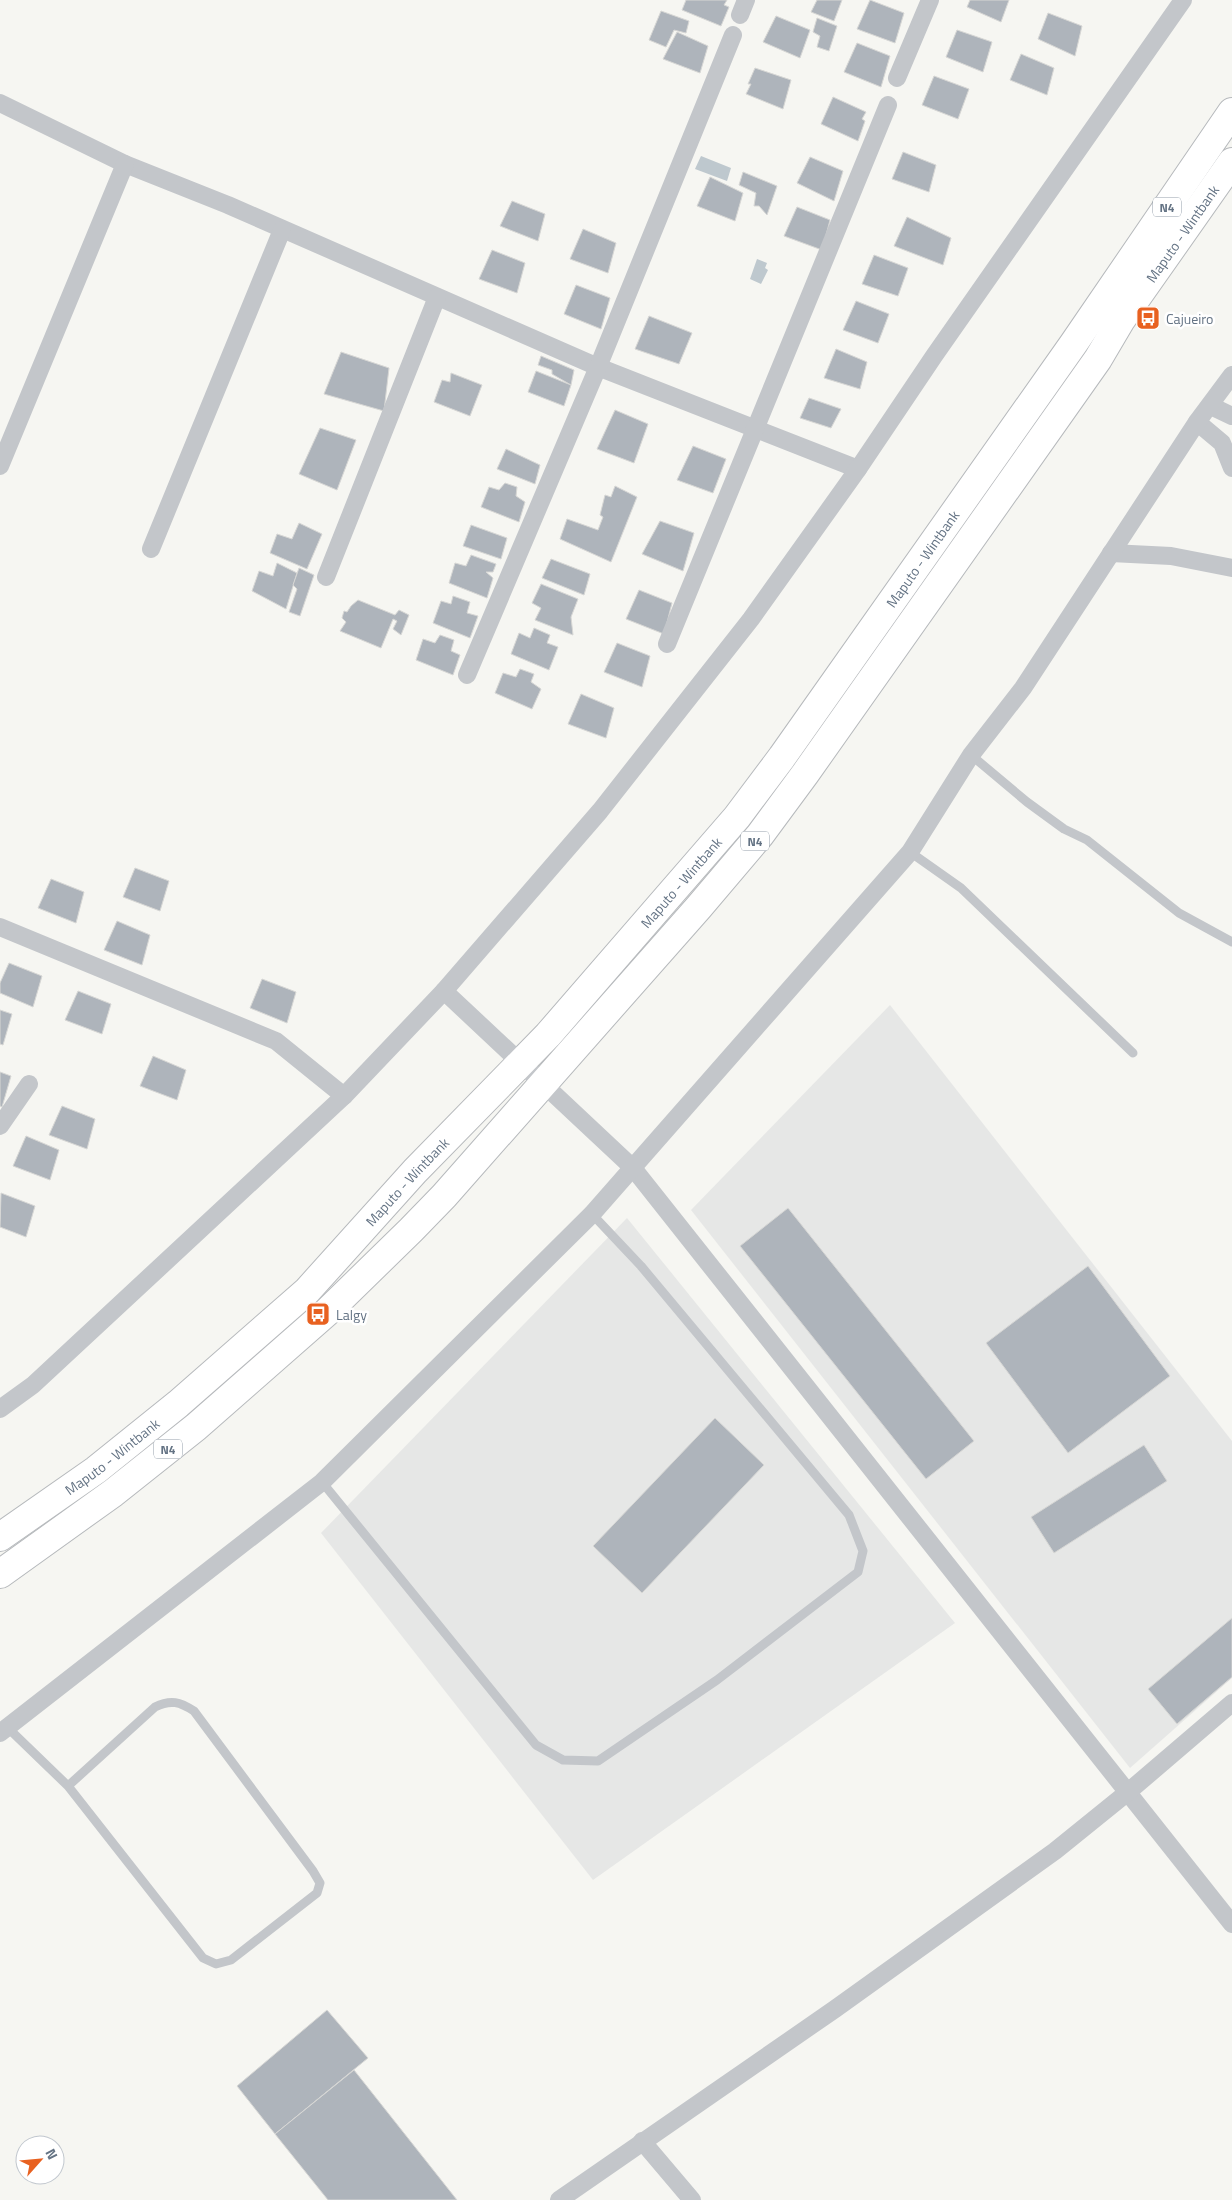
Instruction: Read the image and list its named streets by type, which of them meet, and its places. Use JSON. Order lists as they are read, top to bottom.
{
  "streets": {
    "highway": ["N4", "Maputo - Wintbank"]
  },
  "places": {
    "bus stop": ["Cajueiro", "Lalgy"]
  },
  "north": "top right"
}
